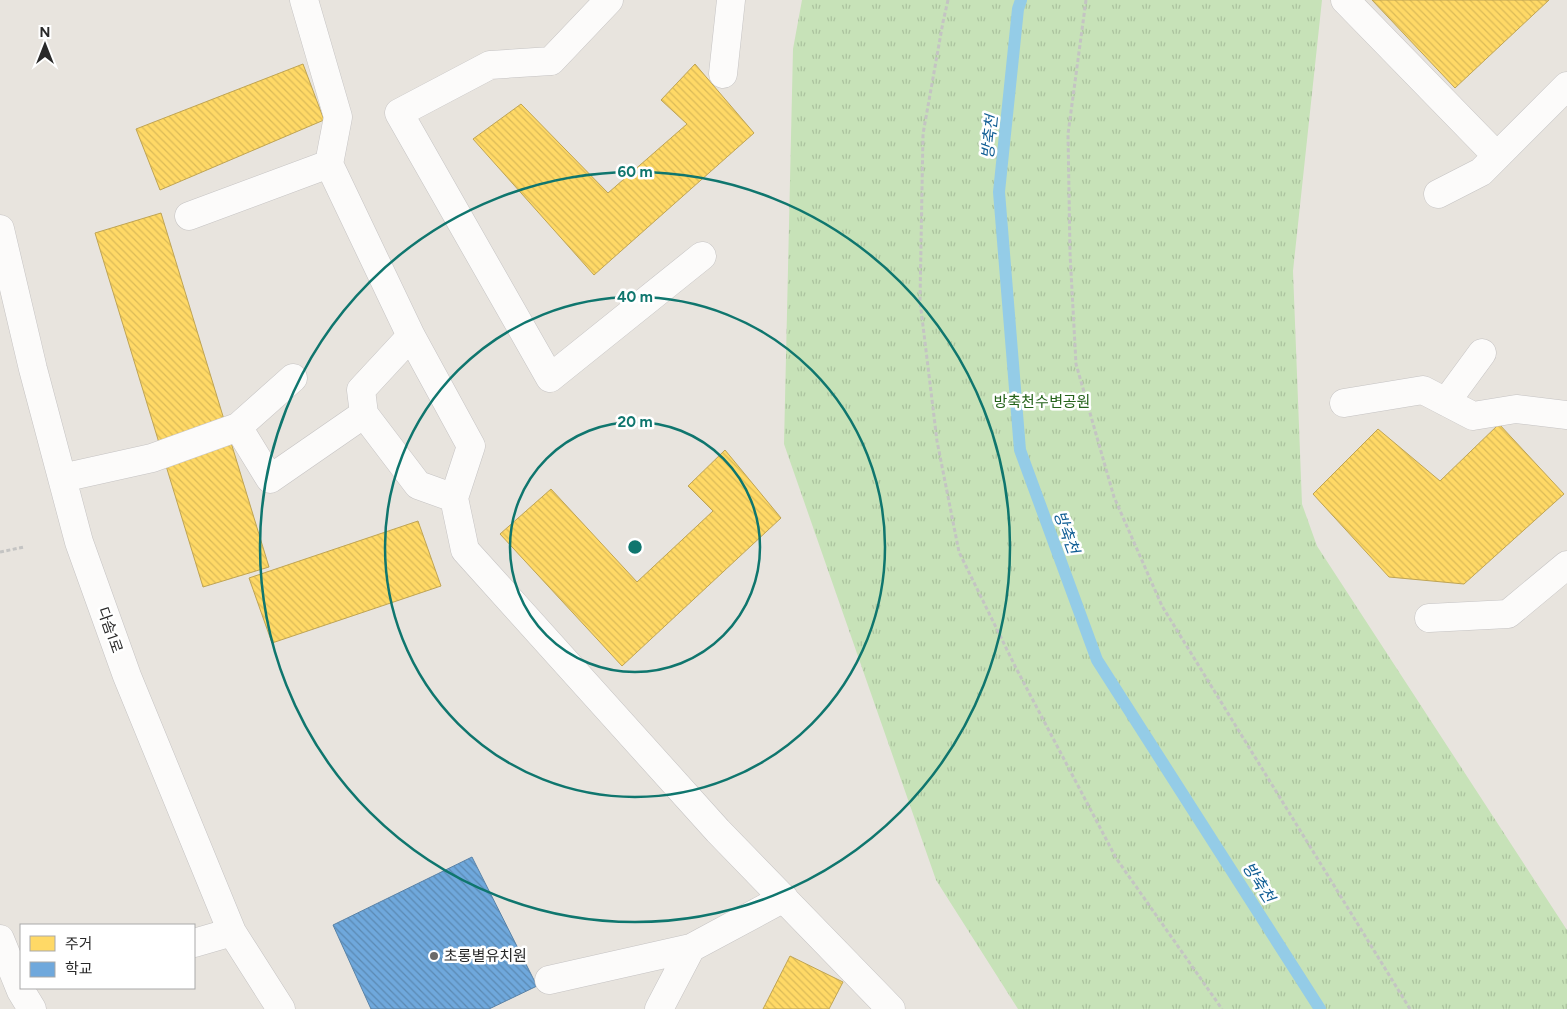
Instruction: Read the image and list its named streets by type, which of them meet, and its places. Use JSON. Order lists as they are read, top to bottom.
{
  "streets": {
    "street": ["다솜1로"]
  },
  "water": ["방축천"],
  "parks": ["방축천수변공원"],
  "places": ["초롱별유치원"],
  "legend": ["주거", "학교"],
  "north": "top",
  "rings": ["60 m", "40 m", "20 m"]
}
